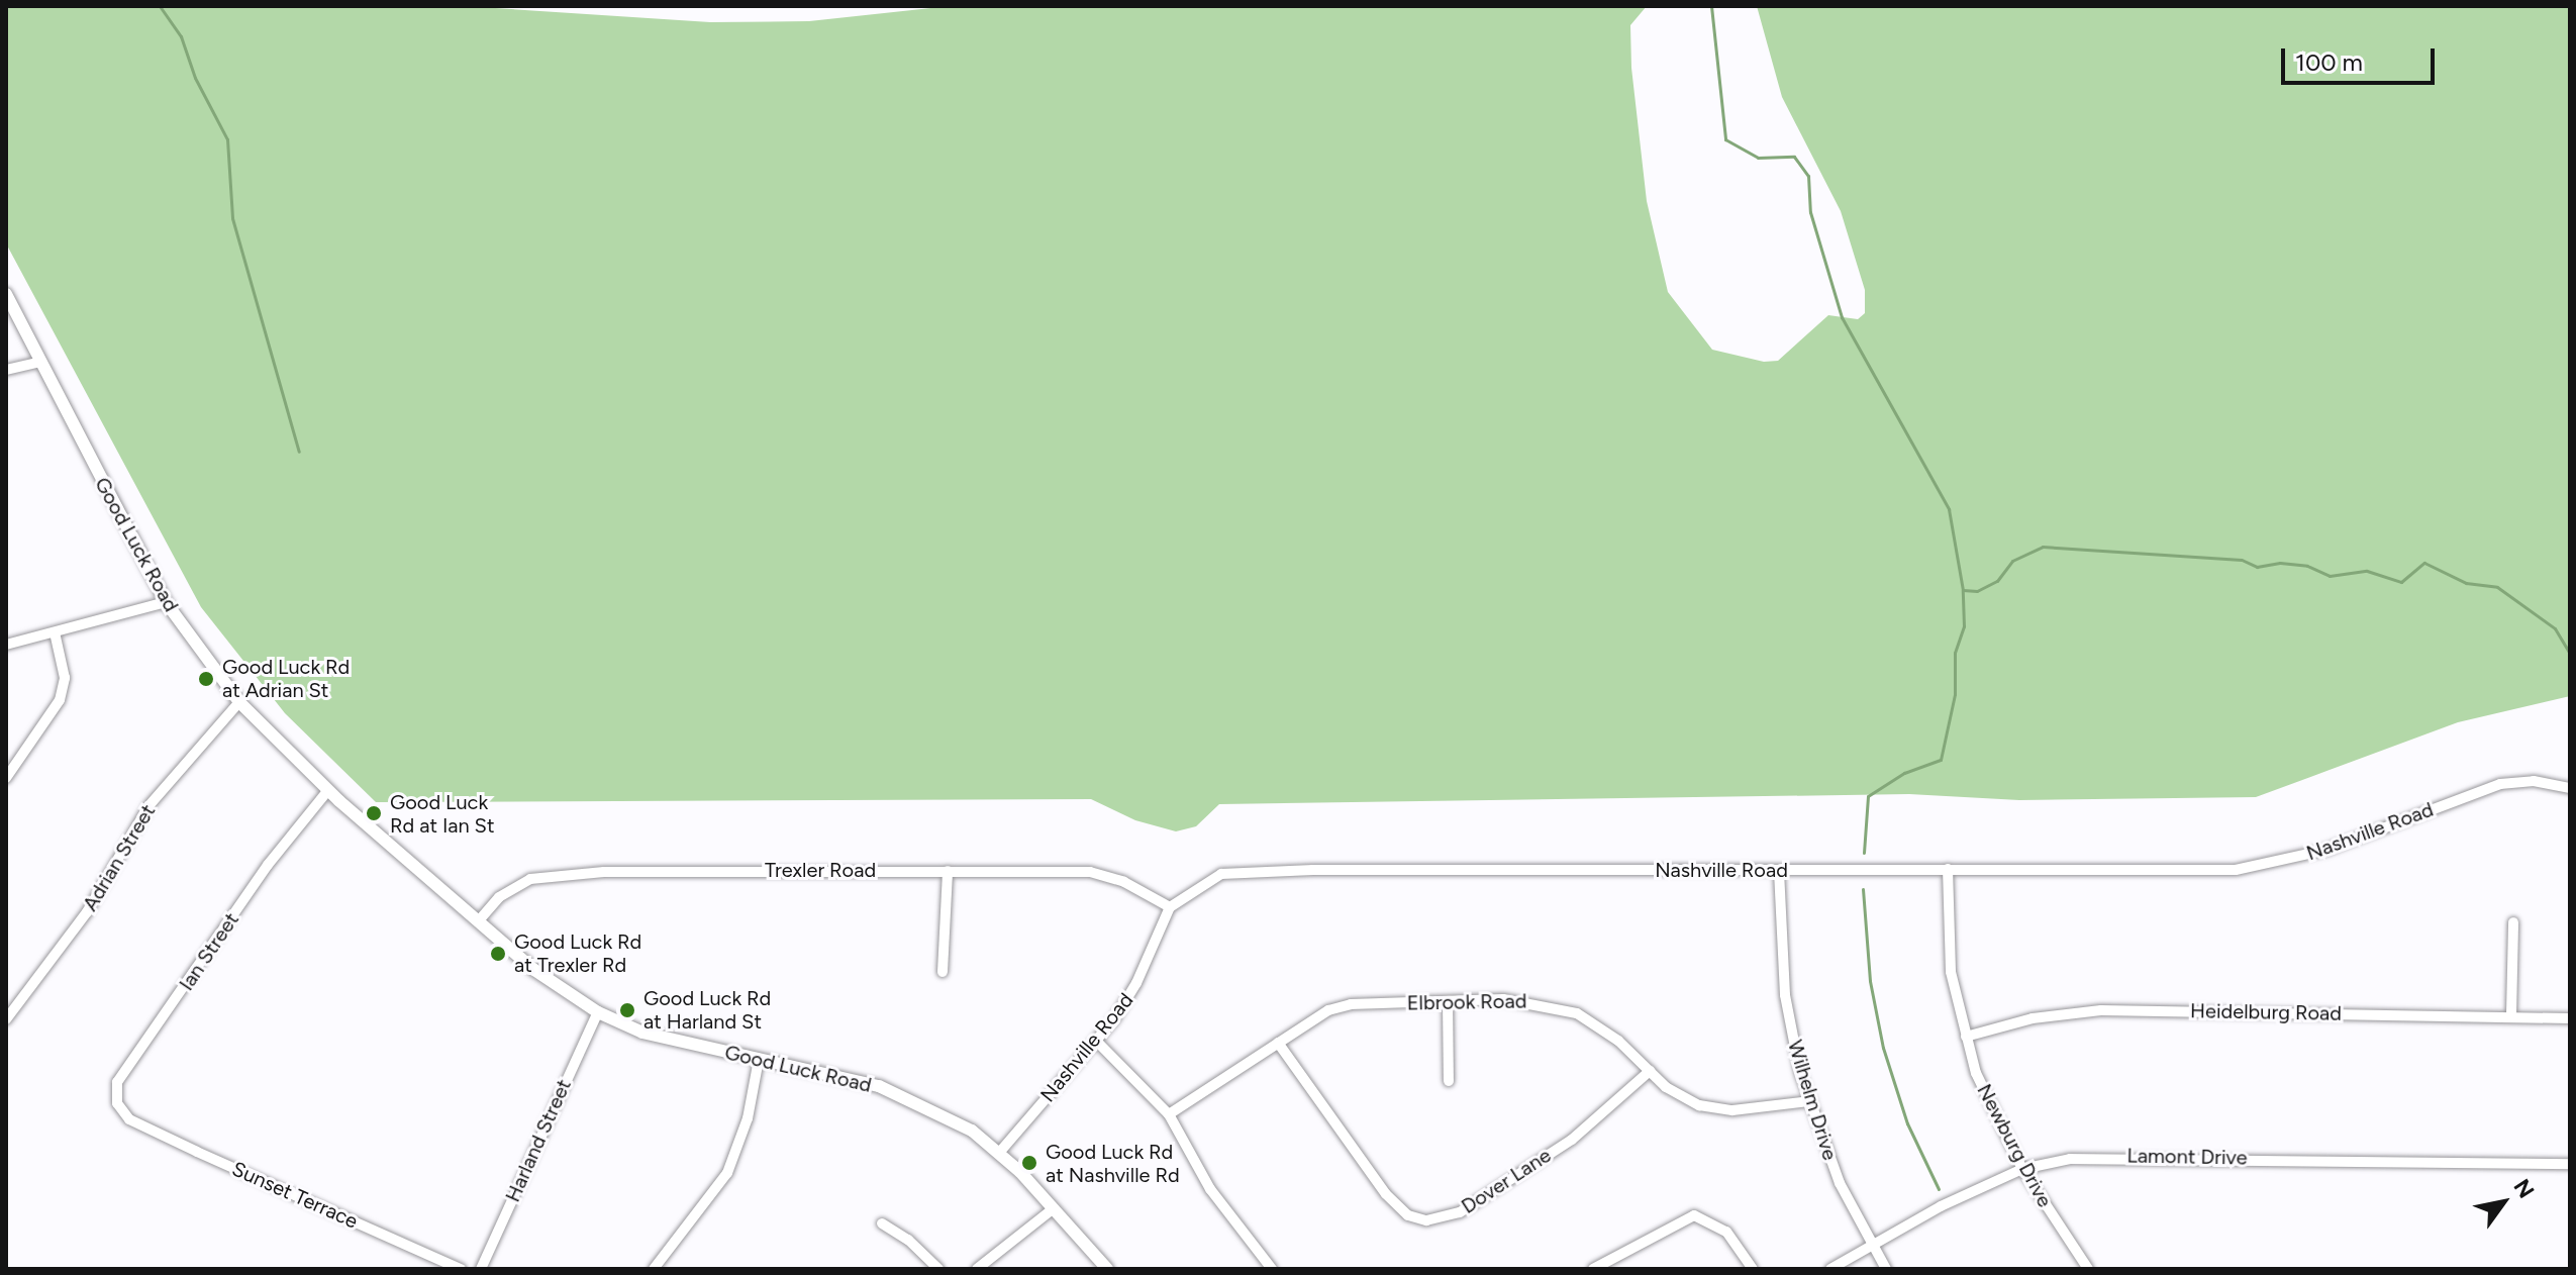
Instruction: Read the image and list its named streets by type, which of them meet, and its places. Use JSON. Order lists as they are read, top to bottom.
{
  "streets": {
    "main road": ["Good Luck Road"],
    "street": [
      "Nashville Road",
      "Adrian Street",
      "Trexler Road",
      "Ian Street",
      "Elbrook Road",
      "Heidelburg Road",
      "Wilhelm Drive",
      "Harland Street",
      "Newburg Drive",
      "Lamont Drive",
      "Dover Lane",
      "Sunset Terrace"
    ]
  },
  "crossings": [
    ["Good Luck Road", "Nashville Road"],
    ["Good Luck Road", "Adrian Street"],
    ["Good Luck Road", "Trexler Road"],
    ["Good Luck Road", "Ian Street"],
    ["Good Luck Road", "Harland Street"],
    ["Nashville Road", "Trexler Road"],
    ["Nashville Road", "Wilhelm Drive"],
    ["Nashville Road", "Newburg Drive"],
    ["Ian Street", "Sunset Terrace"],
    ["Elbrook Road", "Wilhelm Drive"],
    ["Elbrook Road", "Dover Lane"],
    ["Heidelburg Road", "Newburg Drive"],
    ["Wilhelm Drive", "Lamont Drive"],
    ["Newburg Drive", "Lamont Drive"]
  ],
  "places": [
    "Good Luck Rd at Adrian St",
    "Good Luck Rd at Ian St",
    "Good Luck Rd at Trexler Rd",
    "Good Luck Rd at Harland St",
    "Good Luck Rd at Nashville Rd"
  ],
  "scale_bar": "100 m",
  "north": "top right"
}
